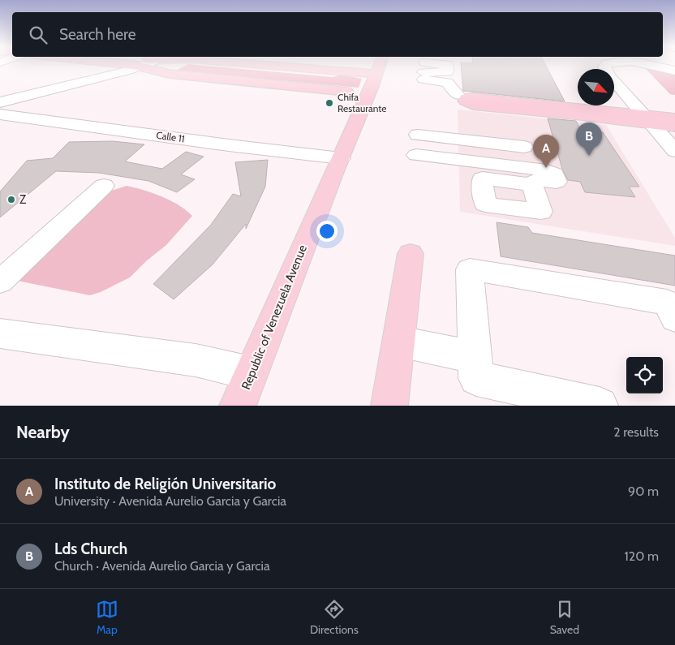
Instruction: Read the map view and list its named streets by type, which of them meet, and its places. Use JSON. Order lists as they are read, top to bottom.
{
  "streets": {
    "main road": ["Republic of Venezuela Avenue"],
    "street": ["Calle 11"]
  },
  "crossings": [
    ["Calle 11", "Republic of Venezuela Avenue"]
  ],
  "places": ["Chifa Restaurante", "Z"],
  "north": "bottom right",
  "page": {
    "search": "Search here",
    "pins": ["B", "A"],
    "heading": ["Nearby", "2 results"],
    "list": [
      {
        "mark": "A",
        "name": "Instituto de Religión Universitario",
        "note": "University · Avenida Aurelio Garcia y Garcia",
        "value": "90 m"
      },
      {
        "mark": "B",
        "name": "Lds Church",
        "note": "Church · Avenida Aurelio Garcia y Garcia",
        "value": "120 m"
      }
    ],
    "nav": ["Map", "Directions", "Saved"]
  }
}
